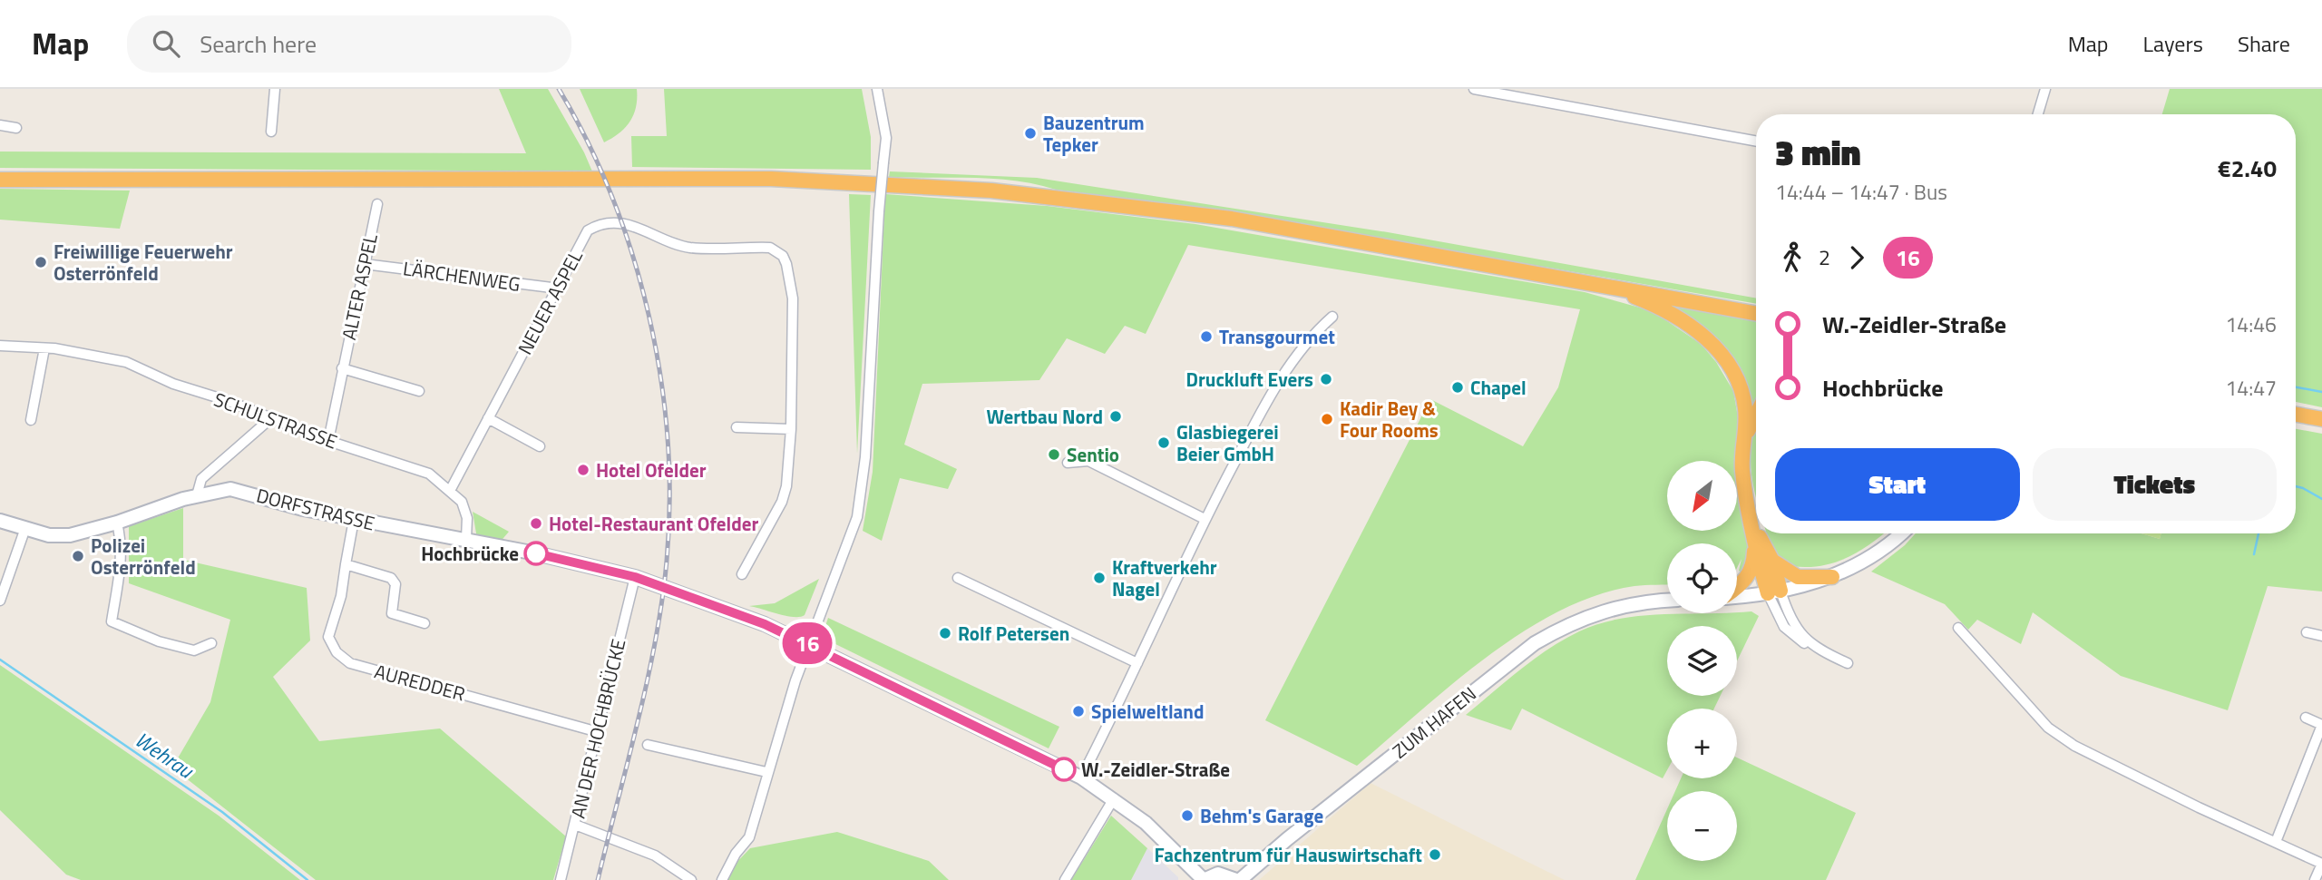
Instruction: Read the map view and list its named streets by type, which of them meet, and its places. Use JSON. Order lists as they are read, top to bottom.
{
  "streets": {
    "main road": ["DORFSTRASSE", "ZUM HAFEN"],
    "street": [
      "LÄRCHENWEG",
      "ALTER ASPEL",
      "NEUER ASPEL",
      "SCHULSTRASSE",
      "AUREDDER",
      "AN DER HOCHBRÜCKE"
    ]
  },
  "crossings": [
    ["LÄRCHENWEG", "ALTER ASPEL"],
    ["LÄRCHENWEG", "NEUER ASPEL"],
    ["ALTER ASPEL", "SCHULSTRASSE"],
    ["NEUER ASPEL", "SCHULSTRASSE"],
    ["SCHULSTRASSE", "DORFSTRASSE"],
    ["DORFSTRASSE", "AUREDDER"],
    ["DORFSTRASSE", "AN DER HOCHBRÜCKE"],
    ["AUREDDER", "AN DER HOCHBRÜCKE"]
  ],
  "water": ["Wehrau"],
  "places": [
    "Bauzentrum Tepker",
    "Freiwillige Feuerwehr Osterrönfeld",
    "Transgourmet",
    "Druckluft Evers",
    "Chapel",
    "Wertbau Nord",
    "Kadir Bey & Four Rooms",
    "Glasbiegerei Beier GmbH",
    "Sentio",
    "Hotel Ofelder",
    "Hotel-Restaurant Ofelder",
    "Hochbrücke",
    "Polizei Osterrönfeld",
    "Kraftverkehr Nagel",
    "Rolf Petersen",
    "Spielweltland",
    "W.-Zeidler-Straße",
    "Behm's Garage",
    "Fachzentrum für Hauswirtschaft"
  ],
  "lines": ["bus line 16"],
  "north": "bottom left",
  "page": {
    "header": "Map",
    "search": "Search here",
    "nav": ["Map", "Layers", "Share"],
    "on_map": "16",
    "heading": ["3 min", "14:44 – 14:47 · Bus", "€2.40"],
    "legs": ["2", "16"],
    "list": [
      {
        "name": "W.-Zeidler-Straße",
        "value": "14:46"
      },
      {
        "name": "Hochbrücke",
        "value": "14:47"
      }
    ],
    "buttons": ["Start", "Tickets"],
    "map_buttons": ["+", "−"]
  }
}
